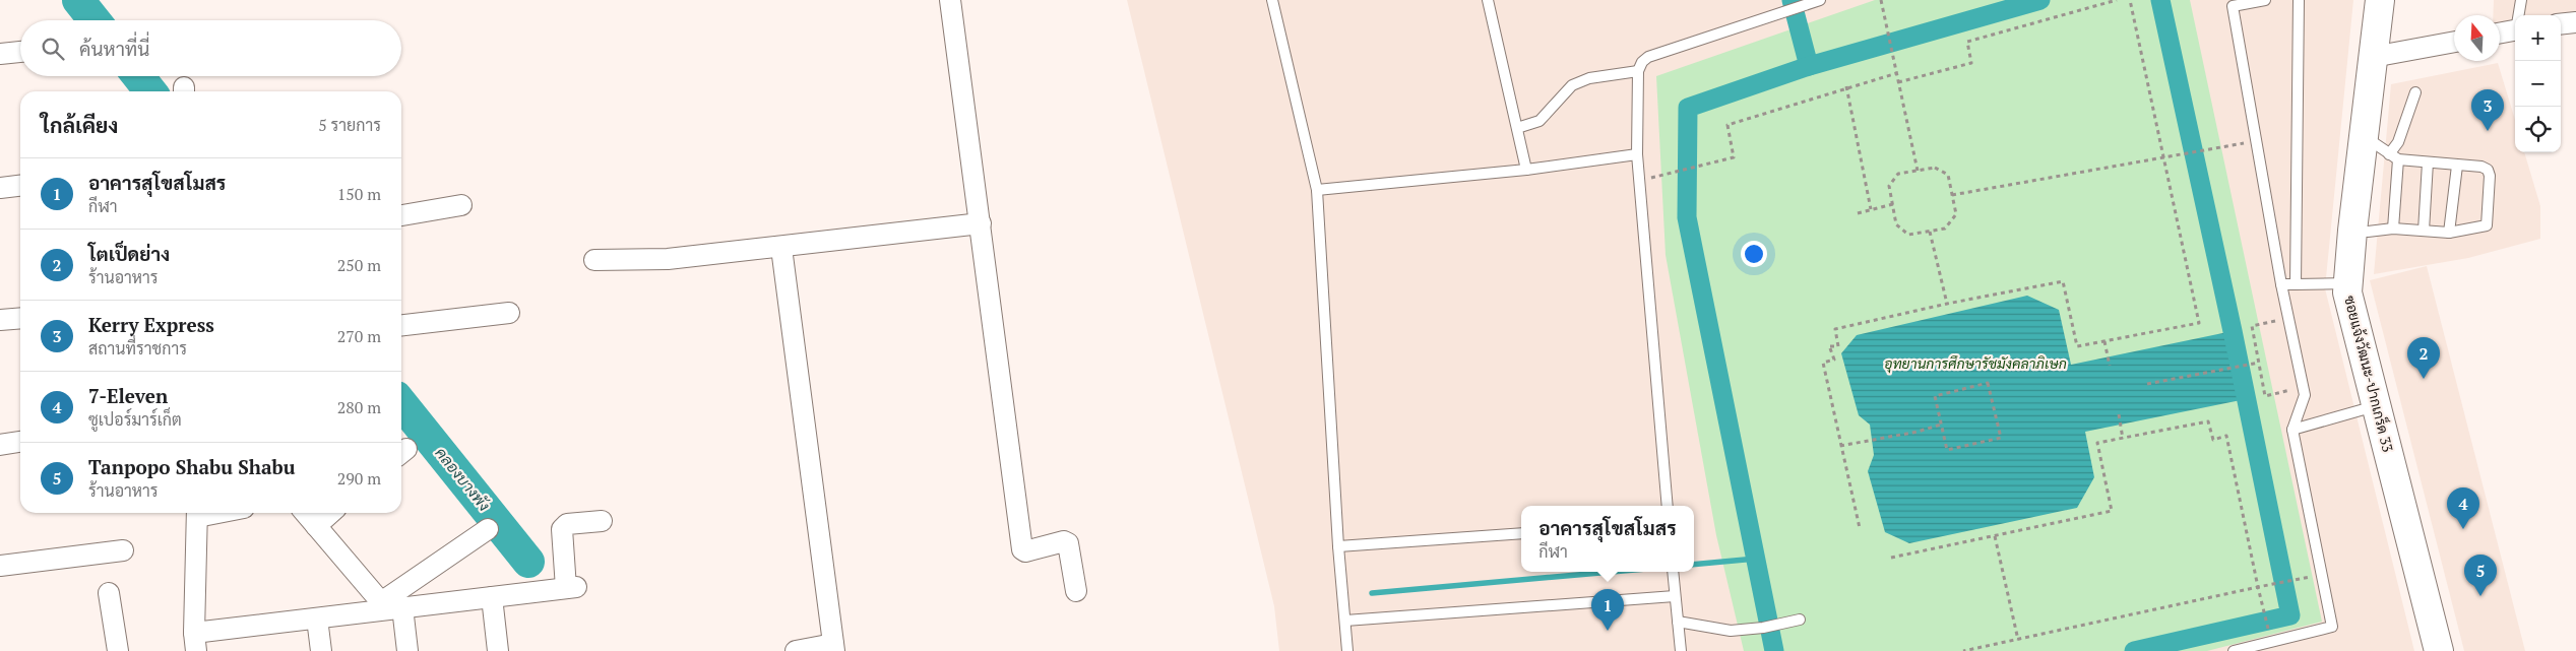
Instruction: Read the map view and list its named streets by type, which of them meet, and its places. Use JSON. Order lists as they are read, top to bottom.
{
  "streets": {
    "street": ["ซอยแจ้งวัฒนะ-ปากเกร็ด 33"]
  },
  "water": ["คลองบางพัง"],
  "parks": ["อุทยานการศึกษารัชมังคลาภิเษก"],
  "north": "top",
  "page": {
    "map_buttons": ["+", "−"],
    "search": "ค้นหาที่นี่",
    "pins": [
      "3",
      "2",
      "4",
      "5",
      "1"
    ],
    "heading": ["ใกล้เคียง", "5 รายการ"],
    "list": [
      {
        "mark": "1",
        "name": "อาคารสุโขสโมสร",
        "note": "กีฬา",
        "value": "150 m"
      },
      {
        "mark": "2",
        "name": "โตเป็ดย่าง",
        "note": "ร้านอาหาร",
        "value": "250 m"
      },
      {
        "mark": "3",
        "name": "Kerry Express",
        "note": "สถานที่ราชการ",
        "value": "270 m"
      },
      {
        "mark": "4",
        "name": "7-Eleven",
        "note": "ซูเปอร์มาร์เก็ต",
        "value": "280 m"
      },
      {
        "mark": "5",
        "name": "Tanpopo Shabu Shabu",
        "note": "ร้านอาหาร",
        "value": "290 m"
      }
    ],
    "popup": ["อาคารสุโขสโมสร", "กีฬา"]
  }
}
